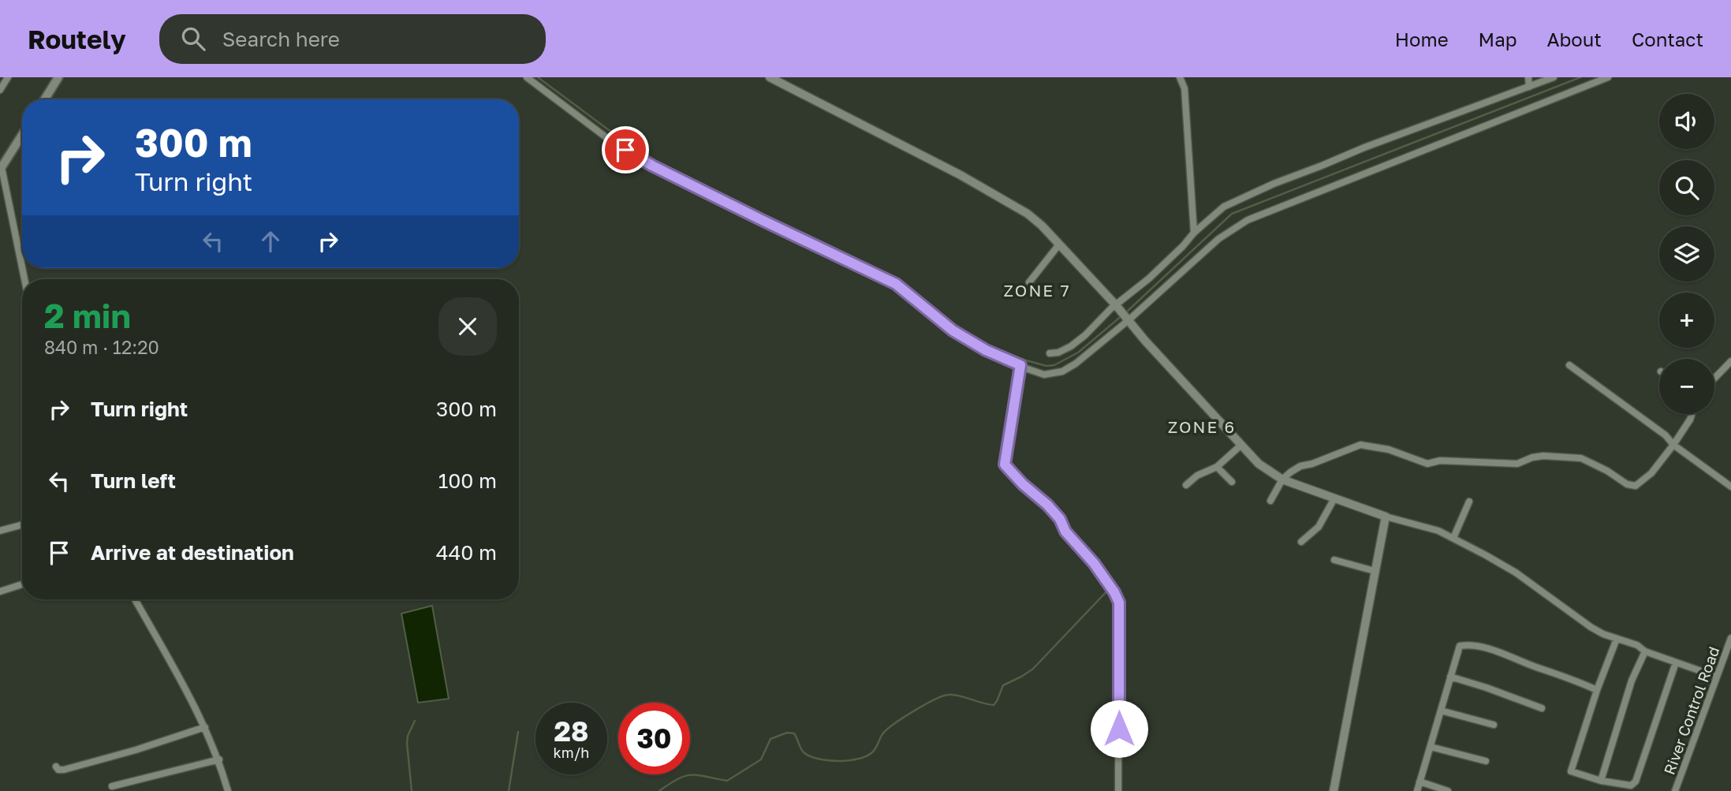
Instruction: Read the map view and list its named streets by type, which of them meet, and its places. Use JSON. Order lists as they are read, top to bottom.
{
  "streets": {
    "street": ["River Control Road"]
  },
  "districts": ["ZONE 7", "ZONE 6"],
  "page": {
    "header": "Routely",
    "search": "Search here",
    "nav": [
      "Home",
      "Map",
      "About",
      "Contact"
    ],
    "map_buttons": ["+", "−"],
    "turn": ["300 m", "Turn right"],
    "heading": ["2 min", "840 m · 12:20"],
    "list": [
      {
        "name": "Turn right",
        "value": "300 m"
      },
      {
        "name": "Turn left",
        "value": "100 m"
      },
      {
        "name": "Arrive at destination",
        "value": "440 m"
      }
    ],
    "speed": "28 km/h",
    "limit": "30"
  }
}
